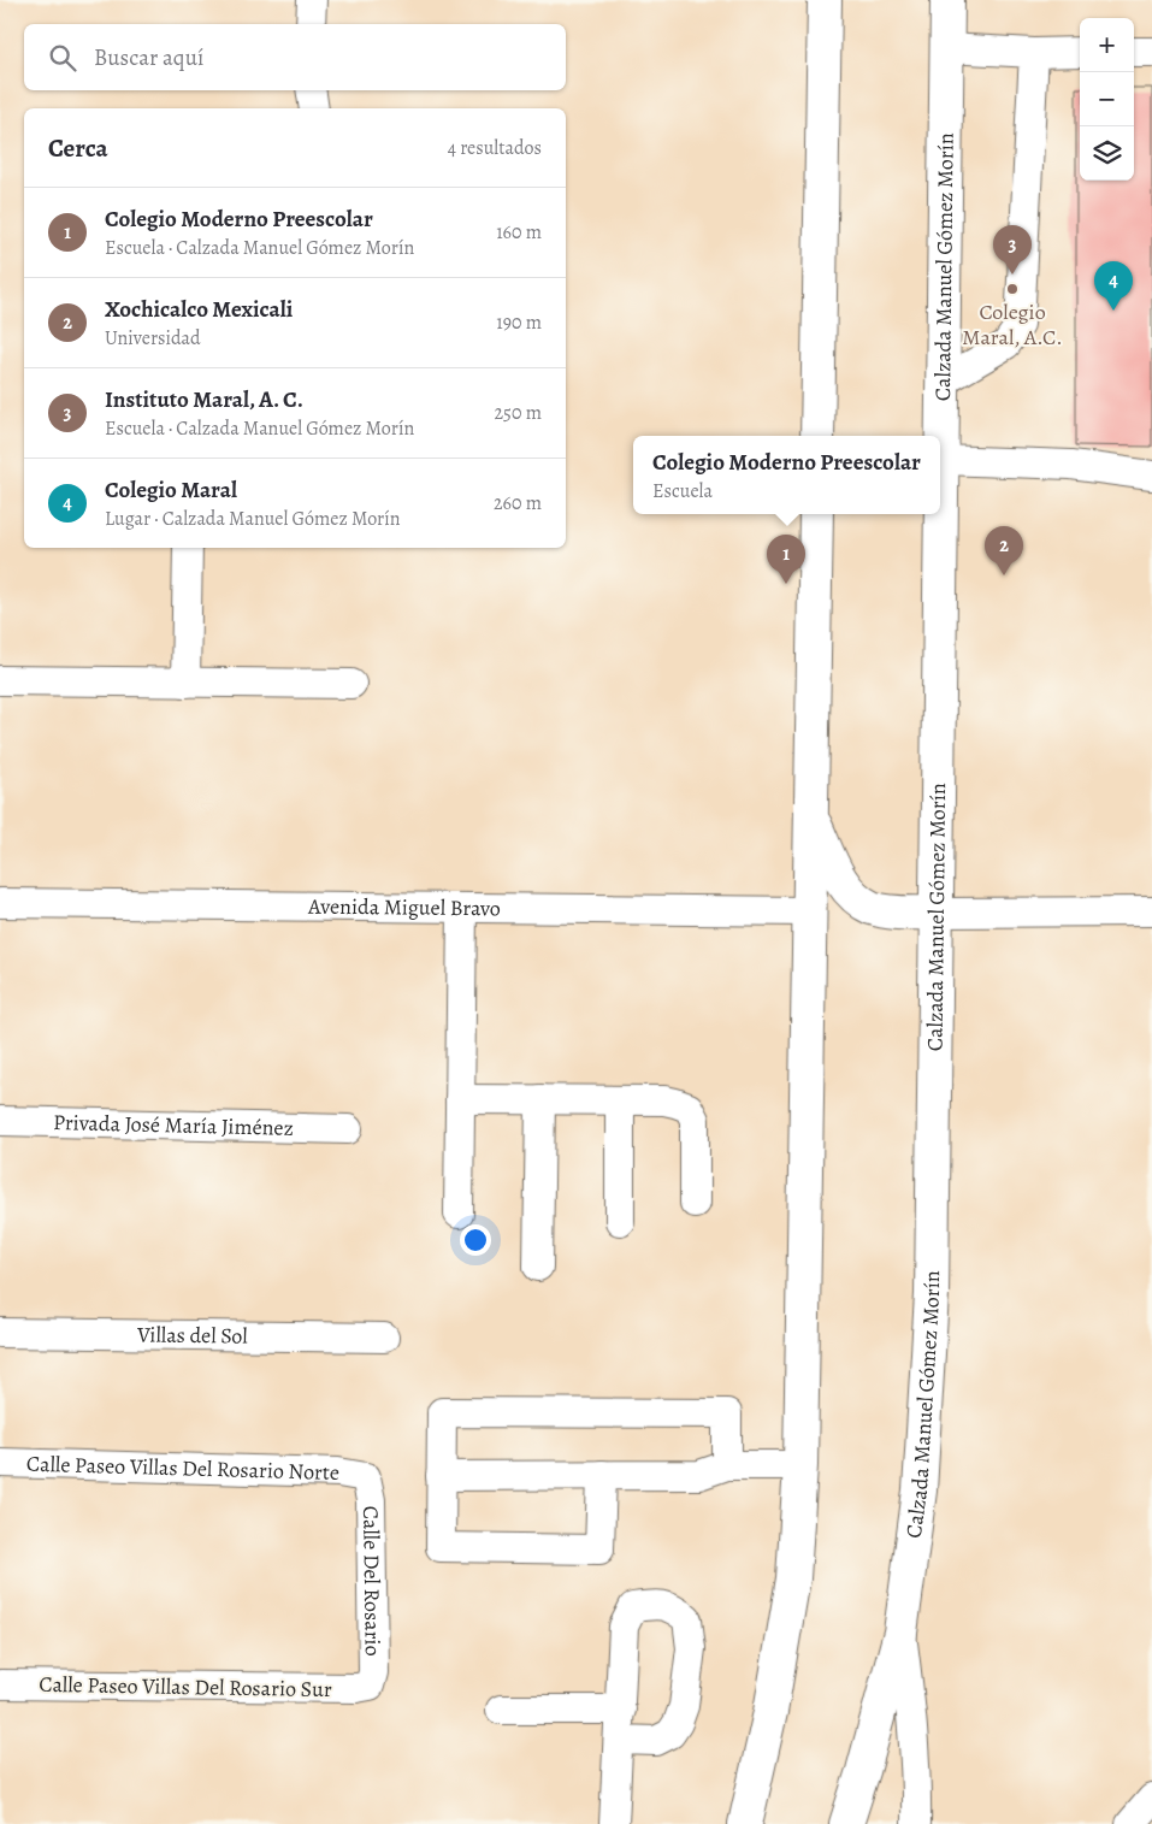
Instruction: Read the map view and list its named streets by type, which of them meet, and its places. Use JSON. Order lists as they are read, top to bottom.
{
  "streets": {
    "main road": ["Calzada Manuel Gómez Morín"],
    "street": [
      "Avenida Miguel Bravo",
      "Privada José María Jiménez",
      "Villas del Sol",
      "Calle Paseo Villas Del Rosario Norte",
      "Calle Del Rosario",
      "Calle Paseo Villas Del Rosario Sur"
    ]
  },
  "crossings": [
    ["Calle Paseo Villas Del Rosario Norte", "Calle Del Rosario"],
    ["Calle Del Rosario", "Calle Paseo Villas Del Rosario Sur"]
  ],
  "places": ["Colegio Maral, A.C."],
  "page": {
    "map_buttons": ["+", "−"],
    "search": "Buscar aquí",
    "heading": ["Cerca", "4 resultados"],
    "list": [
      {
        "mark": "1",
        "name": "Colegio Moderno Preescolar",
        "note": "Escuela · Calzada Manuel Gómez Morín",
        "value": "160 m"
      },
      {
        "mark": "2",
        "name": "Xochicalco Mexicali",
        "note": "Universidad",
        "value": "190 m"
      },
      {
        "mark": "3",
        "name": "Instituto Maral, A. C.",
        "note": "Escuela · Calzada Manuel Gómez Morín",
        "value": "250 m"
      },
      {
        "mark": "4",
        "name": "Colegio Maral",
        "note": "Lugar · Calzada Manuel Gómez Morín",
        "value": "260 m"
      }
    ],
    "pins": [
      "3",
      "4",
      "2",
      "1"
    ],
    "popup": ["Colegio Moderno Preescolar", "Escuela"]
  }
}
